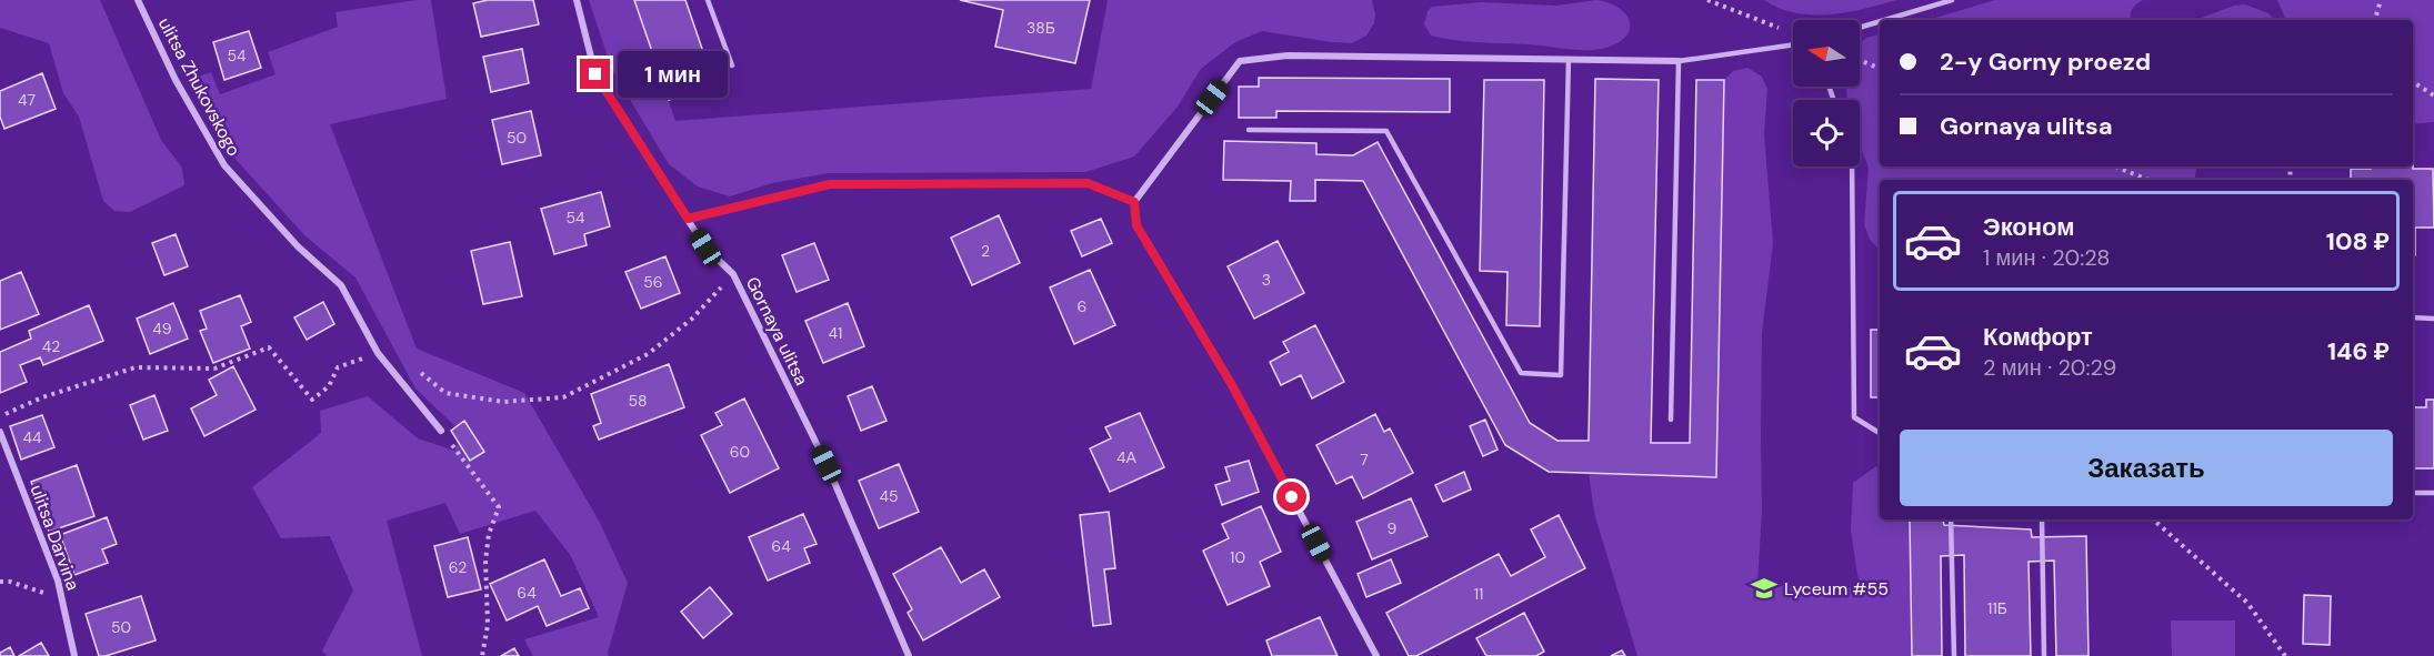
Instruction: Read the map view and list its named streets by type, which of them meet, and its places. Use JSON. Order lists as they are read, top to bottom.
{
  "streets": {
    "street": ["ulitsa Zhukovskogo", "Gornaya ulitsa", "ulitsa Darvina"]
  },
  "places": {
    "school or university": ["Lyceum #55"]
  },
  "house_numbers": [
    "38Б",
    "54",
    "47",
    "50",
    "54",
    "2",
    "3",
    "56",
    "6",
    "49",
    "41",
    "42",
    "58",
    "44",
    "60",
    "4А",
    "7",
    "45",
    "9",
    "64",
    "10",
    "62",
    "64",
    "11",
    "11Б",
    "50"
  ],
  "north": "left",
  "page": {
    "banner": ["2-y Gorny proezd", "Gornaya ulitsa"],
    "bubble": "1 мин",
    "list": [
      {
        "name": "Эконом",
        "note": "1 мин · 20:28",
        "value": "108 ₽"
      },
      {
        "name": "Комфорт",
        "note": "2 мин · 20:29",
        "value": "146 ₽"
      }
    ],
    "buttons": "Заказать"
  }
}
